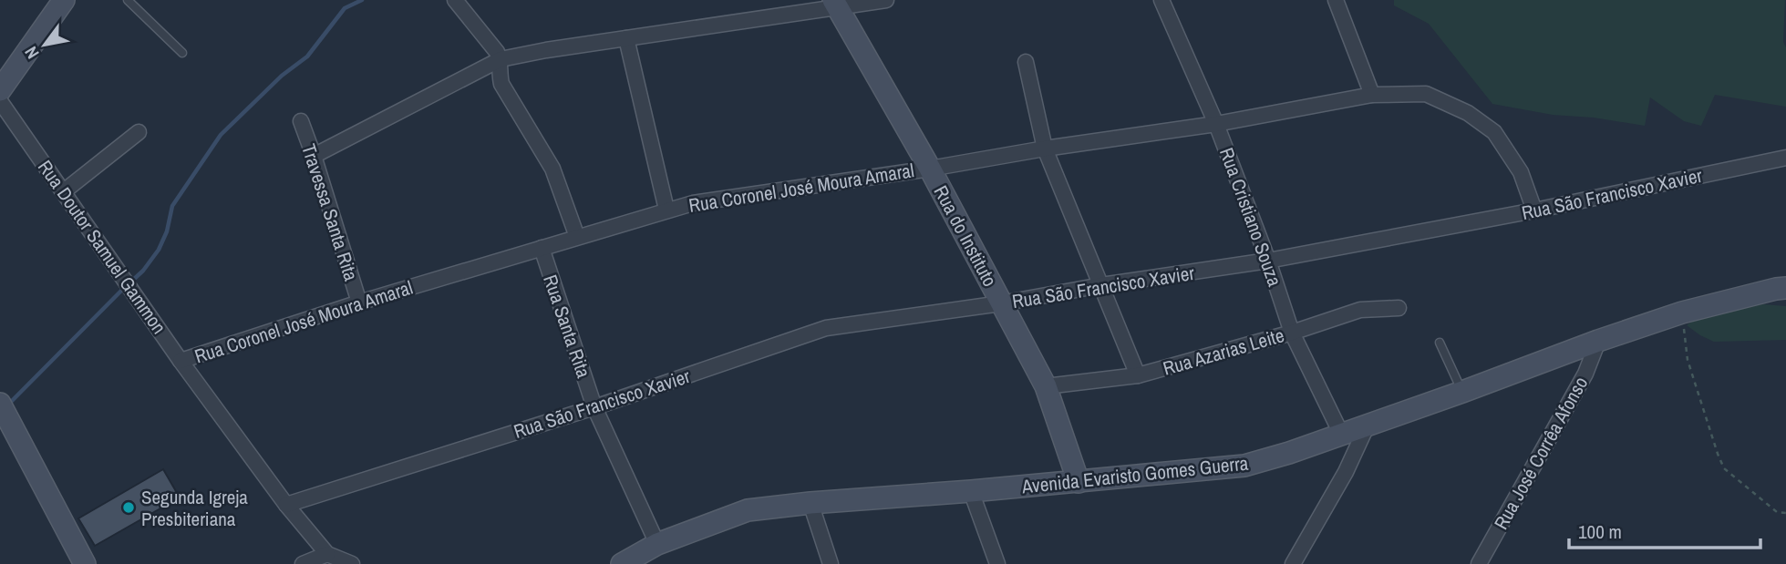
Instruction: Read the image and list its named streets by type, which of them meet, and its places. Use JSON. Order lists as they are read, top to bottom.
{
  "streets": {
    "main road": ["Rua do Instituto", "Avenida Evaristo Gomes Guerra"],
    "street": [
      "Rua Coronel José Moura Amaral",
      "Rua São Francisco Xavier",
      "Travessa Santa Rita",
      "Rua Cristiano Souza",
      "Rua Doutor Samuel Gammon",
      "Rua Santa Rita",
      "Rua Azarias Leite",
      "Rua José Corrêa Afonso"
    ]
  },
  "crossings": [
    ["Rua Coronel José Moura Amaral", "Rua São Francisco Xavier"],
    ["Rua Coronel José Moura Amaral", "Travessa Santa Rita"],
    ["Rua Coronel José Moura Amaral", "Rua Cristiano Souza"],
    ["Rua Coronel José Moura Amaral", "Rua do Instituto"],
    ["Rua Coronel José Moura Amaral", "Rua Doutor Samuel Gammon"],
    ["Rua Coronel José Moura Amaral", "Rua Santa Rita"],
    ["Rua São Francisco Xavier", "Rua Cristiano Souza"],
    ["Rua São Francisco Xavier", "Rua do Instituto"],
    ["Rua São Francisco Xavier", "Rua Doutor Samuel Gammon"],
    ["Rua São Francisco Xavier", "Rua Santa Rita"],
    ["Rua Cristiano Souza", "Rua Azarias Leite"],
    ["Rua Cristiano Souza", "Avenida Evaristo Gomes Guerra"],
    ["Rua do Instituto", "Rua Azarias Leite"],
    ["Rua do Instituto", "Avenida Evaristo Gomes Guerra"],
    ["Rua Santa Rita", "Avenida Evaristo Gomes Guerra"],
    ["Rua José Corrêa Afonso", "Avenida Evaristo Gomes Guerra"]
  ],
  "places": ["Segunda Igreja Presbiteriana"],
  "scale_bar": "100 m",
  "north": "bottom left"
}
